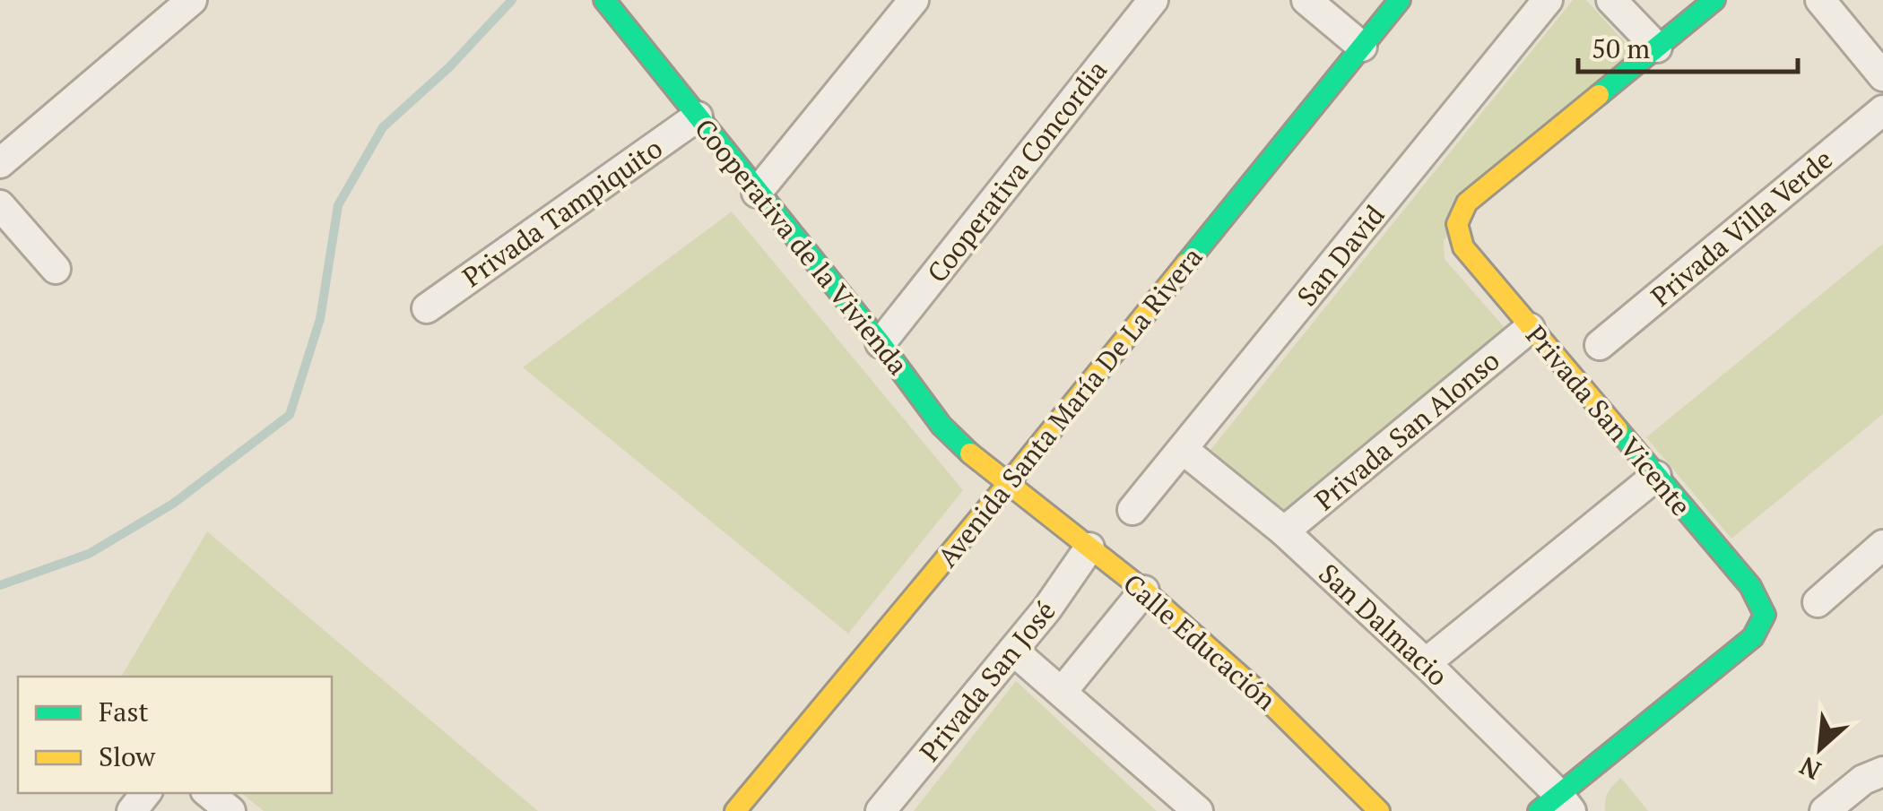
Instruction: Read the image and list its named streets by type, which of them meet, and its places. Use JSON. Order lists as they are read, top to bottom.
{
  "streets": {
    "street": [
      "Cooperativa Concordia",
      "Privada Tampiquito",
      "Privada Villa Verde",
      "Cooperativa de la Vivienda",
      "San David",
      "Avenida Santa María De La Rivera",
      "Privada San Vicente",
      "Privada San Alonso",
      "San Dalmacio",
      "Calle Educación",
      "Privada San José"
    ]
  },
  "crossings": [
    ["Cooperativa Concordia", "Cooperativa de la Vivienda"],
    ["Privada Tampiquito", "Cooperativa de la Vivienda"],
    ["Cooperativa de la Vivienda", "Avenida Santa María De La Rivera"],
    ["Cooperativa de la Vivienda", "Calle Educación"],
    ["San David", "San Dalmacio"],
    ["Avenida Santa María De La Rivera", "Calle Educación"],
    ["Privada San Vicente", "Privada San Alonso"],
    ["Privada San Vicente", "San Dalmacio"],
    ["Privada San Alonso", "San Dalmacio"],
    ["Calle Educación", "Privada San José"]
  ],
  "legend": ["Fast", "Slow"],
  "scale_bar": "50 m",
  "north": "bottom left"
}
